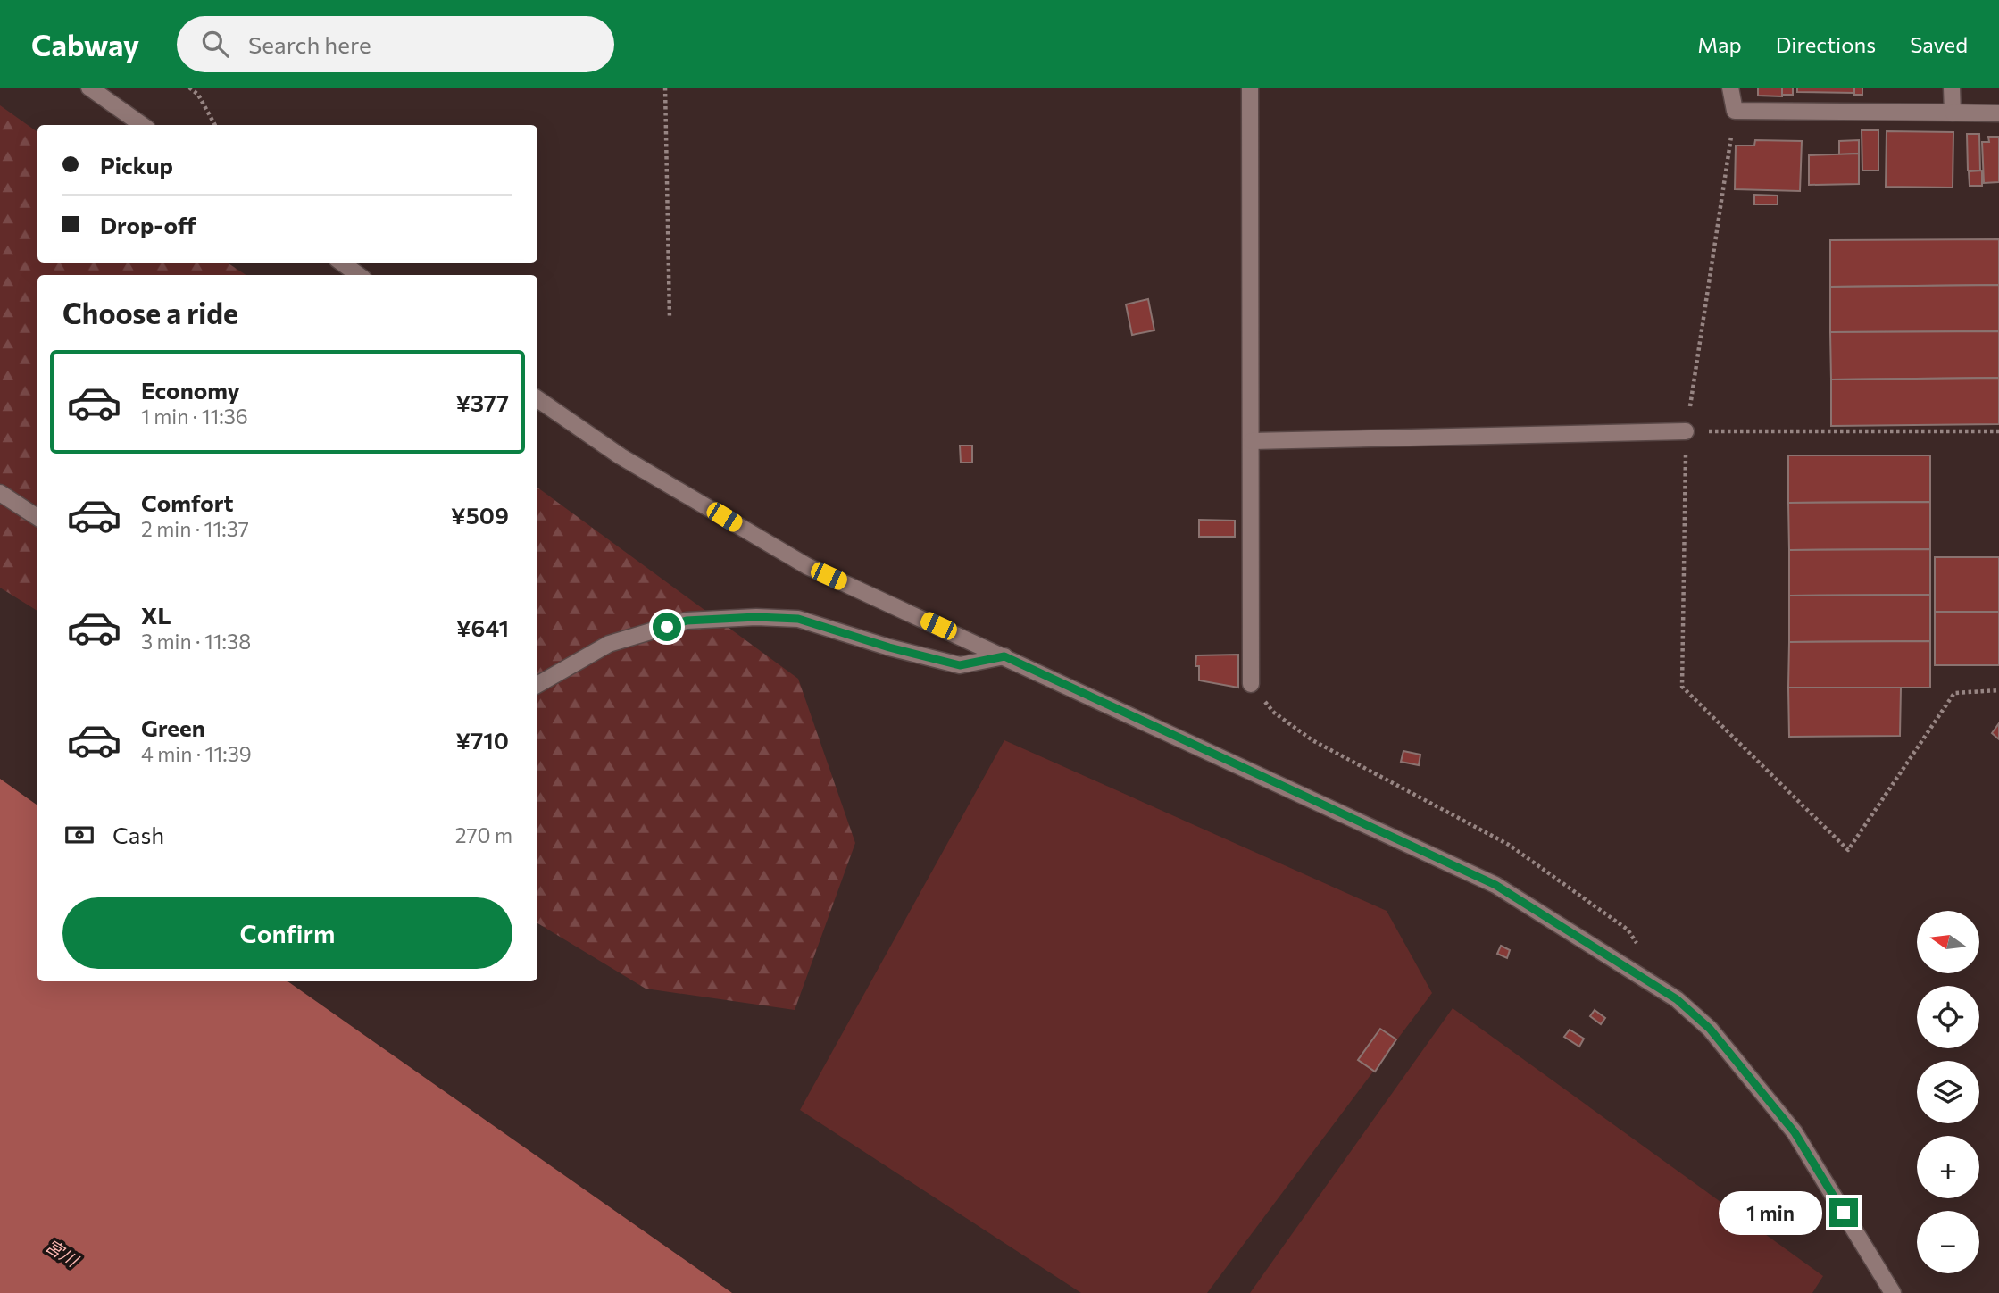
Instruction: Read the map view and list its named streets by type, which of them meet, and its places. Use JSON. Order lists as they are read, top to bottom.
{
  "water": ["宮川"],
  "north": "left",
  "page": {
    "header": "Cabway",
    "search": "Search here",
    "nav": ["Map", "Directions", "Saved"],
    "banner": ["Pickup", "Drop-off"],
    "heading": "Choose a ride",
    "list": [
      {
        "name": "Economy",
        "note": "1 min · 11:36",
        "value": "¥377"
      },
      {
        "name": "Comfort",
        "note": "2 min · 11:37",
        "value": "¥509"
      },
      {
        "name": "XL",
        "note": "3 min · 11:38",
        "value": "¥641"
      },
      {
        "name": "Green",
        "note": "4 min · 11:39",
        "value": "¥710"
      }
    ],
    "pay": ["Cash", "270 m"],
    "buttons": "Confirm",
    "map_buttons": ["+", "−"],
    "bubble": "1 min"
  }
}
